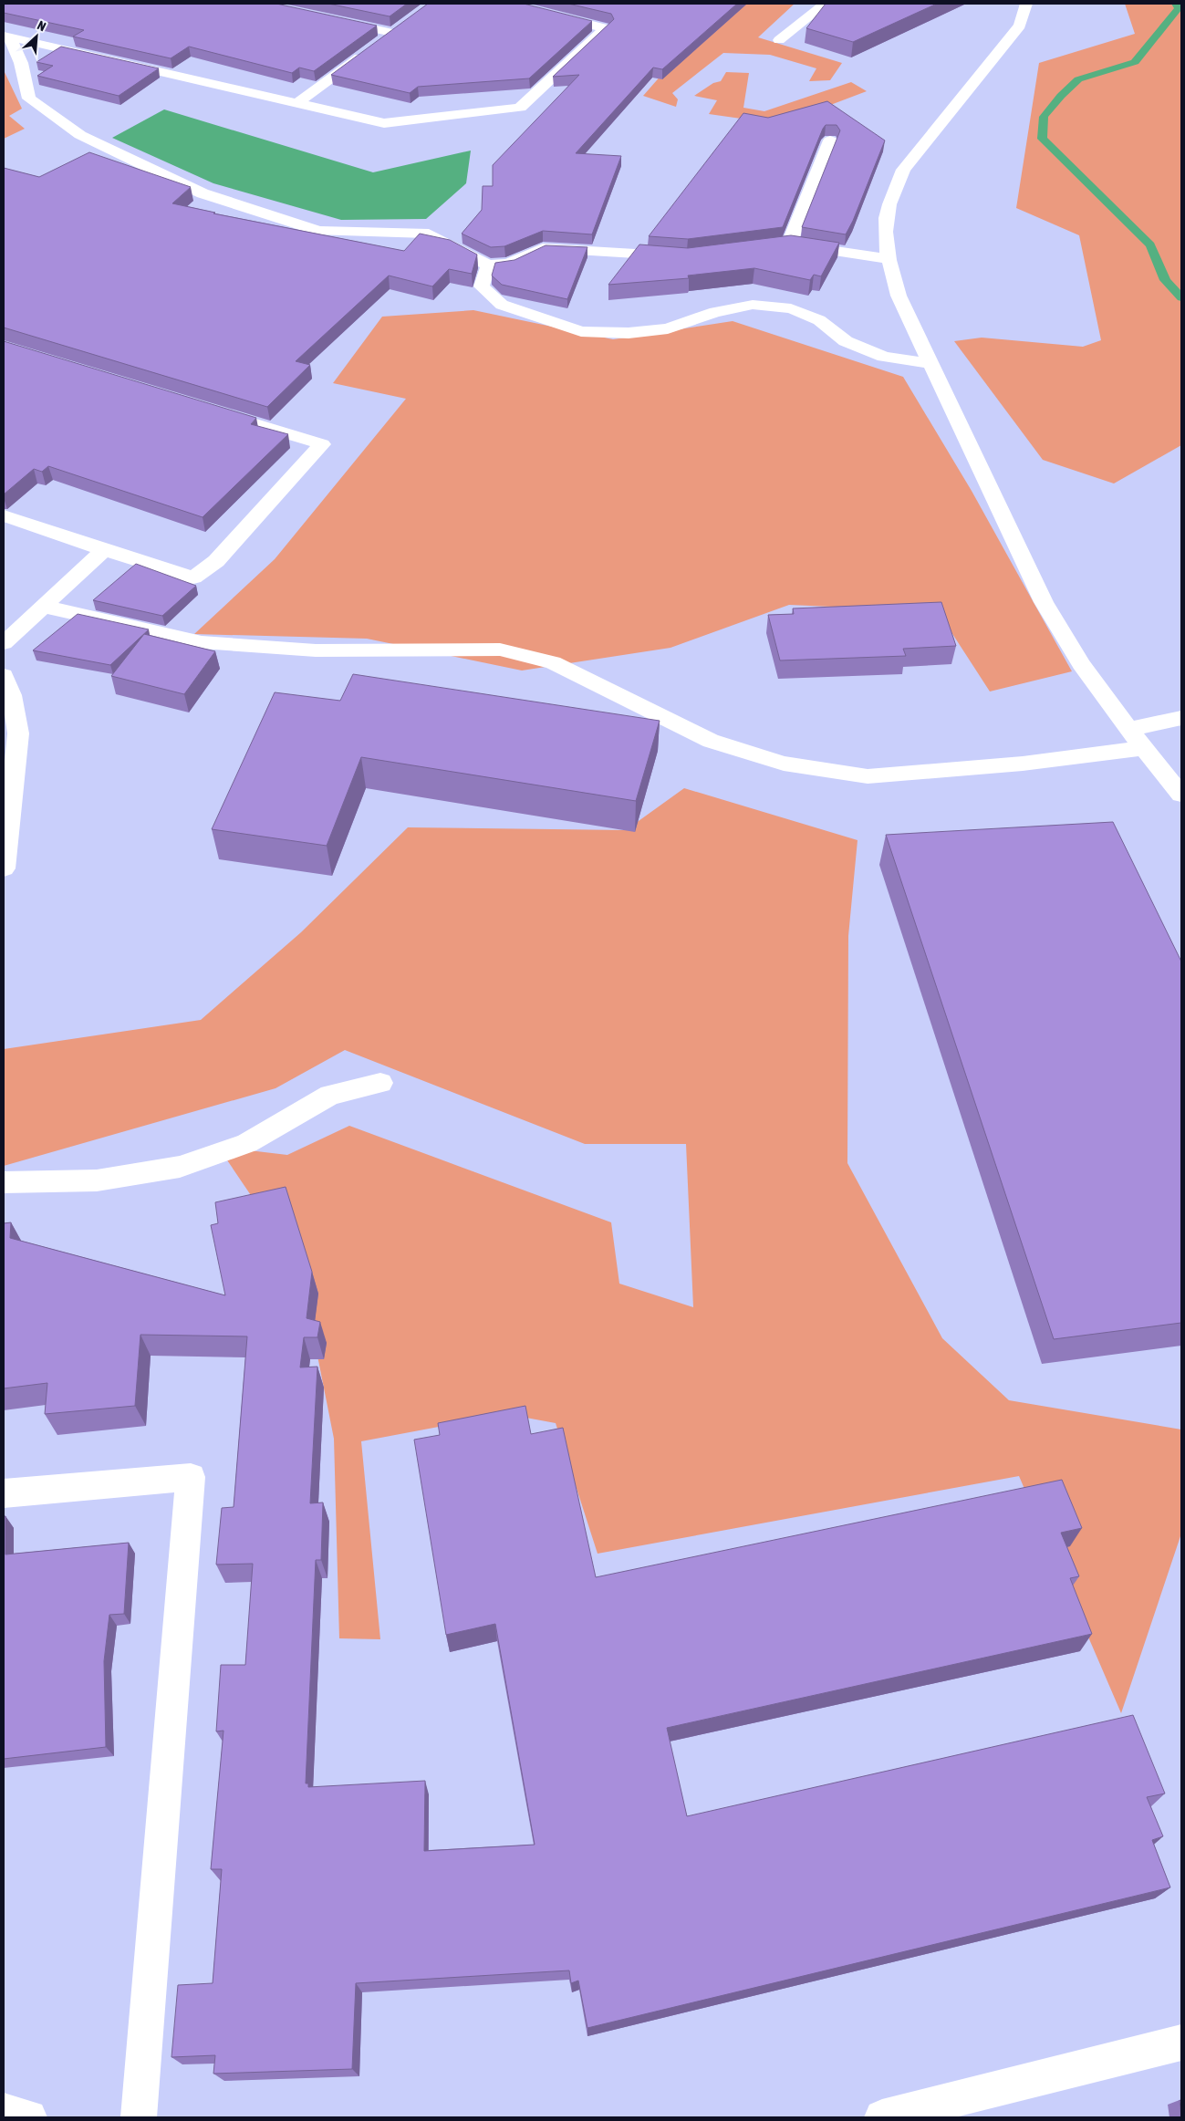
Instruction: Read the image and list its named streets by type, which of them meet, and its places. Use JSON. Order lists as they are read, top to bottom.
{
  "north": "top right"
}
